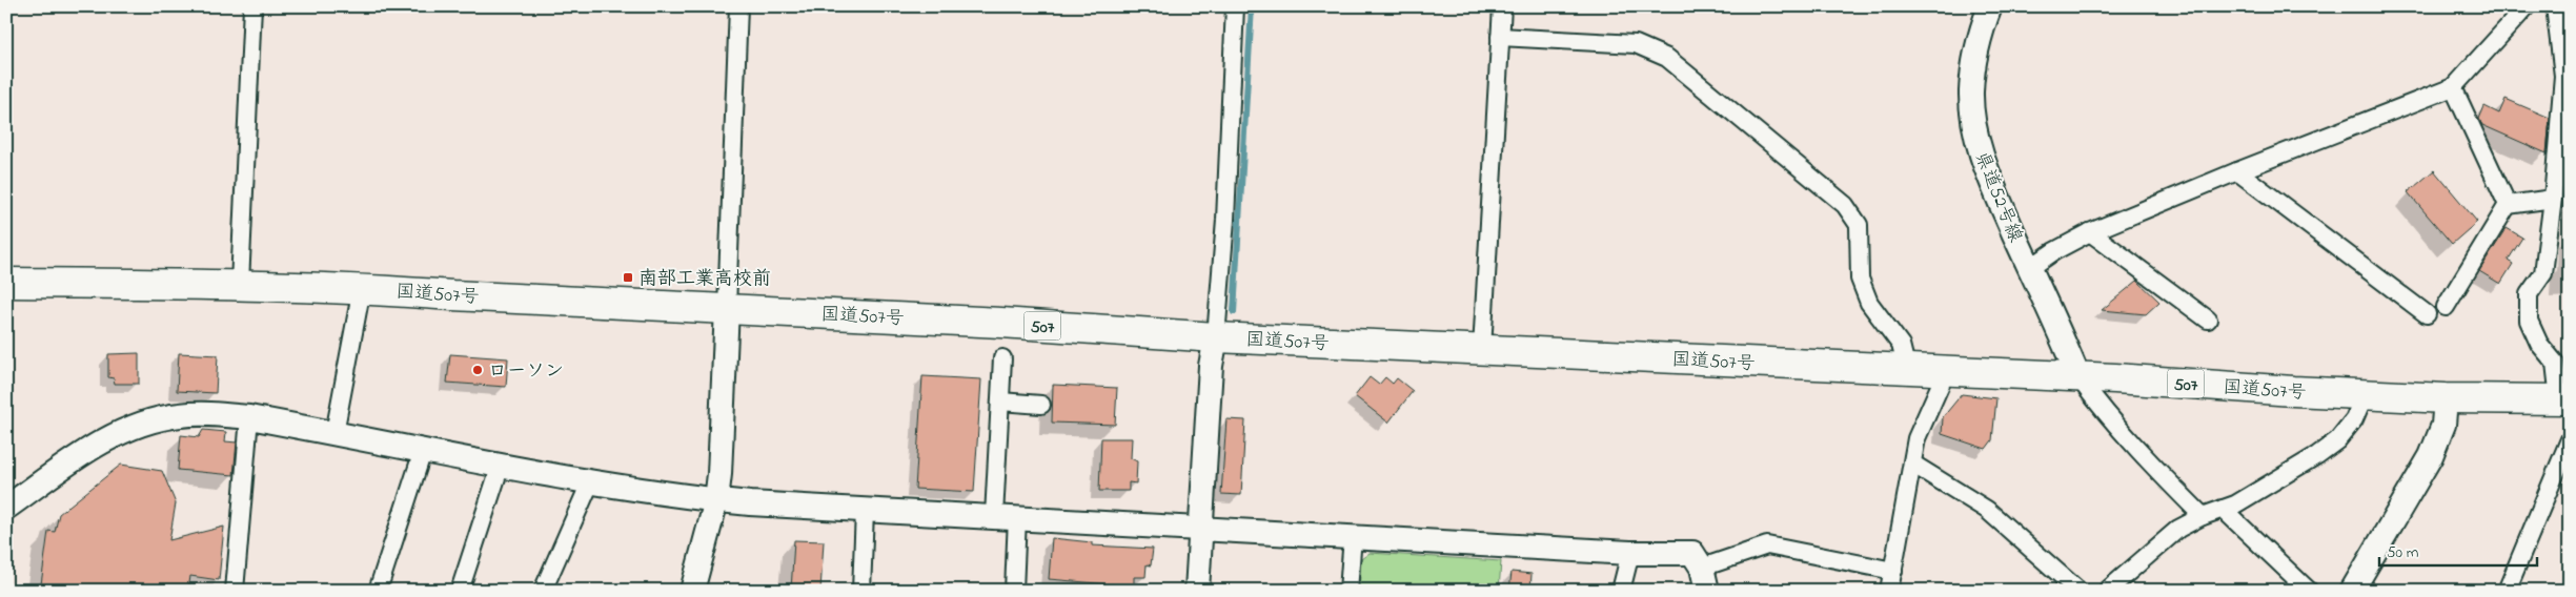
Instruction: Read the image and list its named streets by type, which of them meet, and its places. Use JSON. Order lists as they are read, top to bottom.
{
  "streets": {
    "highway": ["国道507号", "507"],
    "street": ["県道52号線"]
  },
  "crossings": [
    ["県道52号線", "国道507号"]
  ],
  "places": {
    "transit": ["南部工業高校前"],
    "other": ["ローソン"]
  },
  "scale_bar": "50 m"
}
